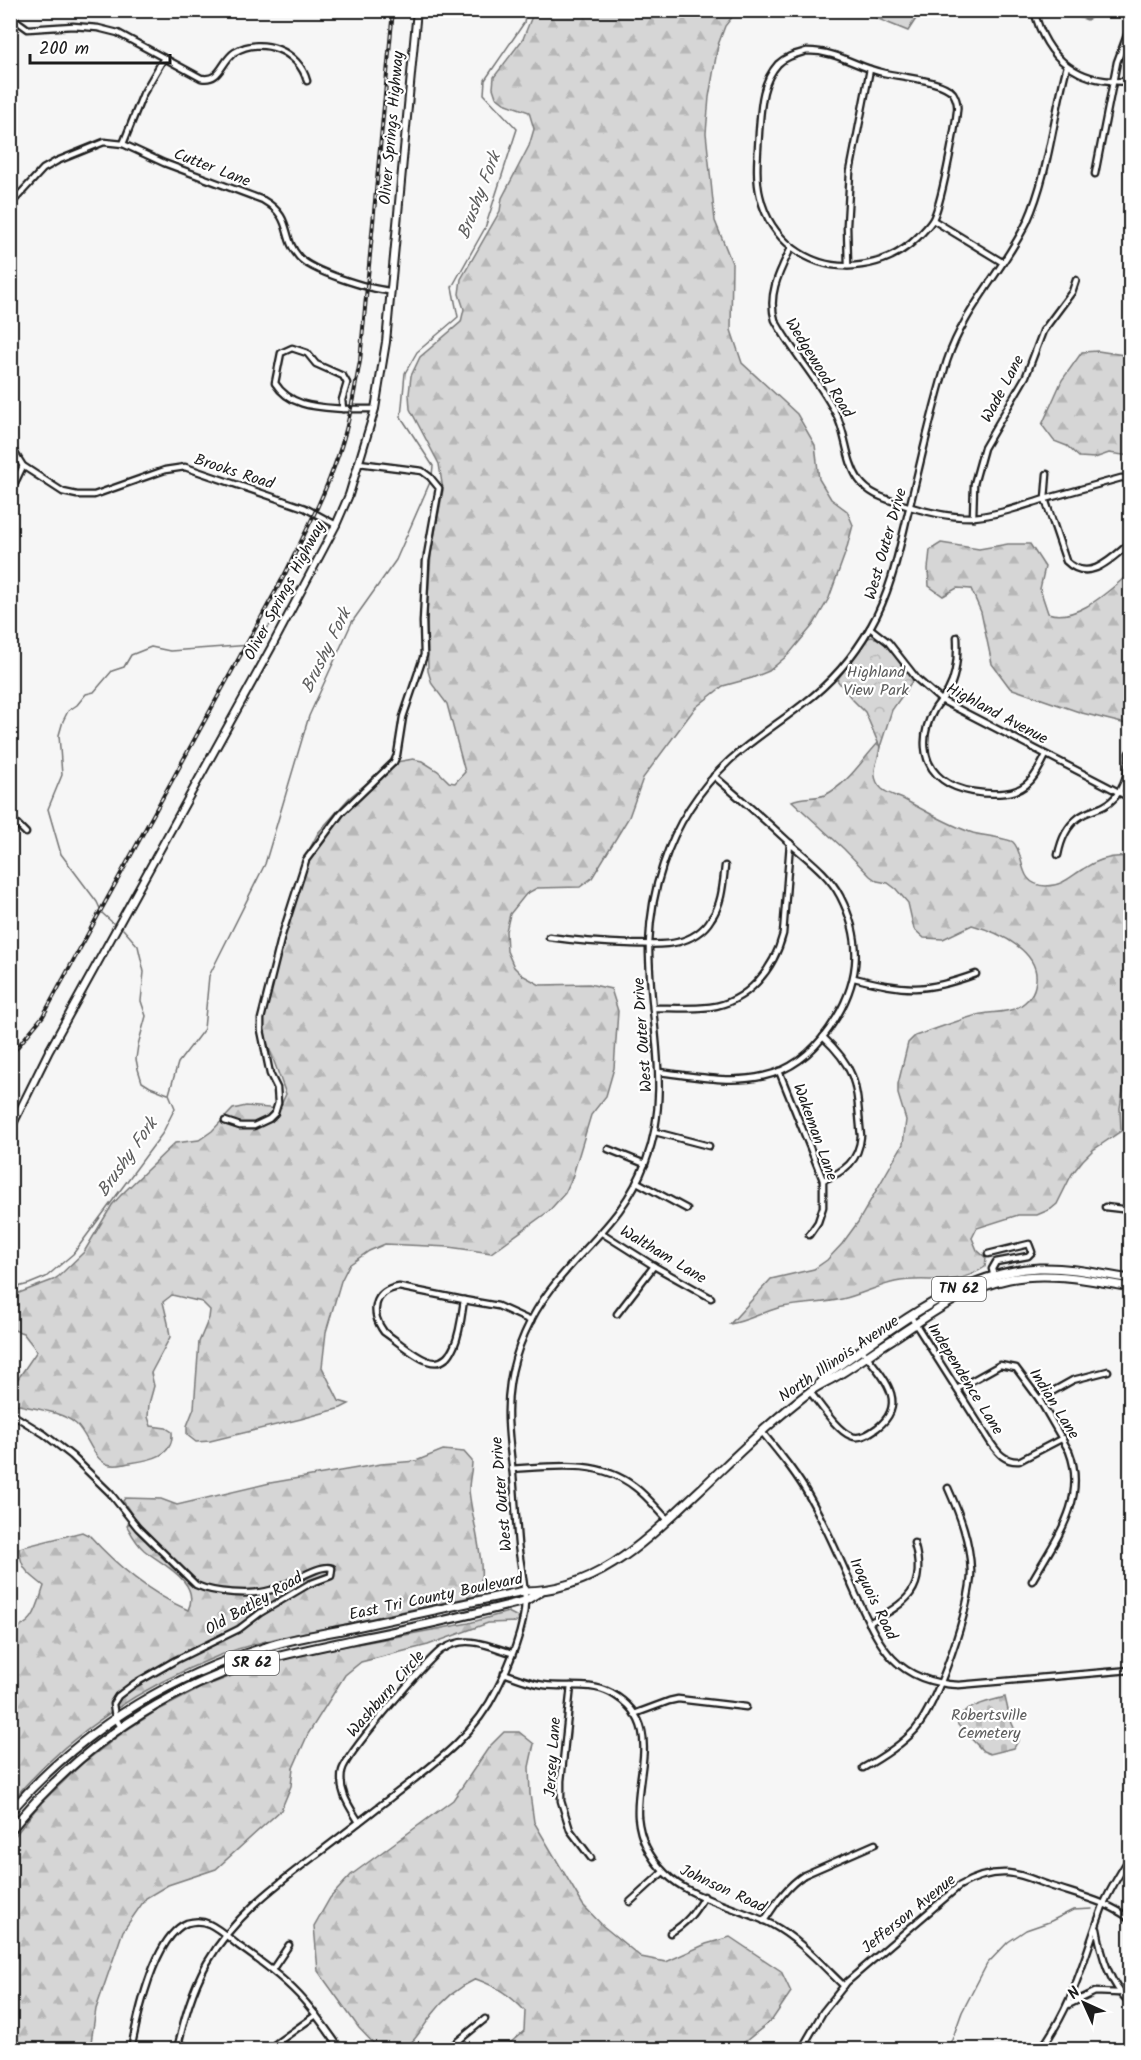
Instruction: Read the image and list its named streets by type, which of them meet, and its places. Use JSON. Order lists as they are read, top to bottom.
{
  "streets": {
    "highway": [
      "TN 62",
      "North Illinois Avenue",
      "East Tri County Boulevard",
      "SR 62"
    ],
    "main road": ["Oliver Springs Highway"],
    "street": [
      "Cutter Lane",
      "Wedgewood Road",
      "Wade Lane",
      "Brooks Road",
      "West Outer Drive",
      "Highland Avenue",
      "Wakeman Lane",
      "Waltham Lane",
      "Independence Lane",
      "Indian Lane",
      "Iroquois Road",
      "Old Batley Road",
      "Washburn Circle",
      "Jersey Lane",
      "Johnson Road",
      "Jefferson Avenue"
    ]
  },
  "crossings": [
    ["Oliver Springs Highway", "Cutter Lane"],
    ["Oliver Springs Highway", "Brooks Road"],
    ["Wedgewood Road", "Wade Lane"],
    ["Wedgewood Road", "West Outer Drive"],
    ["West Outer Drive", "Highland Avenue"],
    ["West Outer Drive", "Waltham Lane"],
    ["West Outer Drive", "East Tri County Boulevard"],
    ["West Outer Drive", "Washburn Circle"],
    ["West Outer Drive", "Johnson Road"],
    ["TN 62", "North Illinois Avenue"],
    ["North Illinois Avenue", "Independence Lane"],
    ["North Illinois Avenue", "East Tri County Boulevard"],
    ["North Illinois Avenue", "Iroquois Road"],
    ["Independence Lane", "Indian Lane"],
    ["East Tri County Boulevard", "Old Batley Road"],
    ["Jersey Lane", "Johnson Road"],
    ["Johnson Road", "Jefferson Avenue"]
  ],
  "water": ["Brushy Fork"],
  "parks": ["Highland View Park", "Robertsville Cemetery"],
  "scale_bar": "200 m",
  "north": "top left"
}
